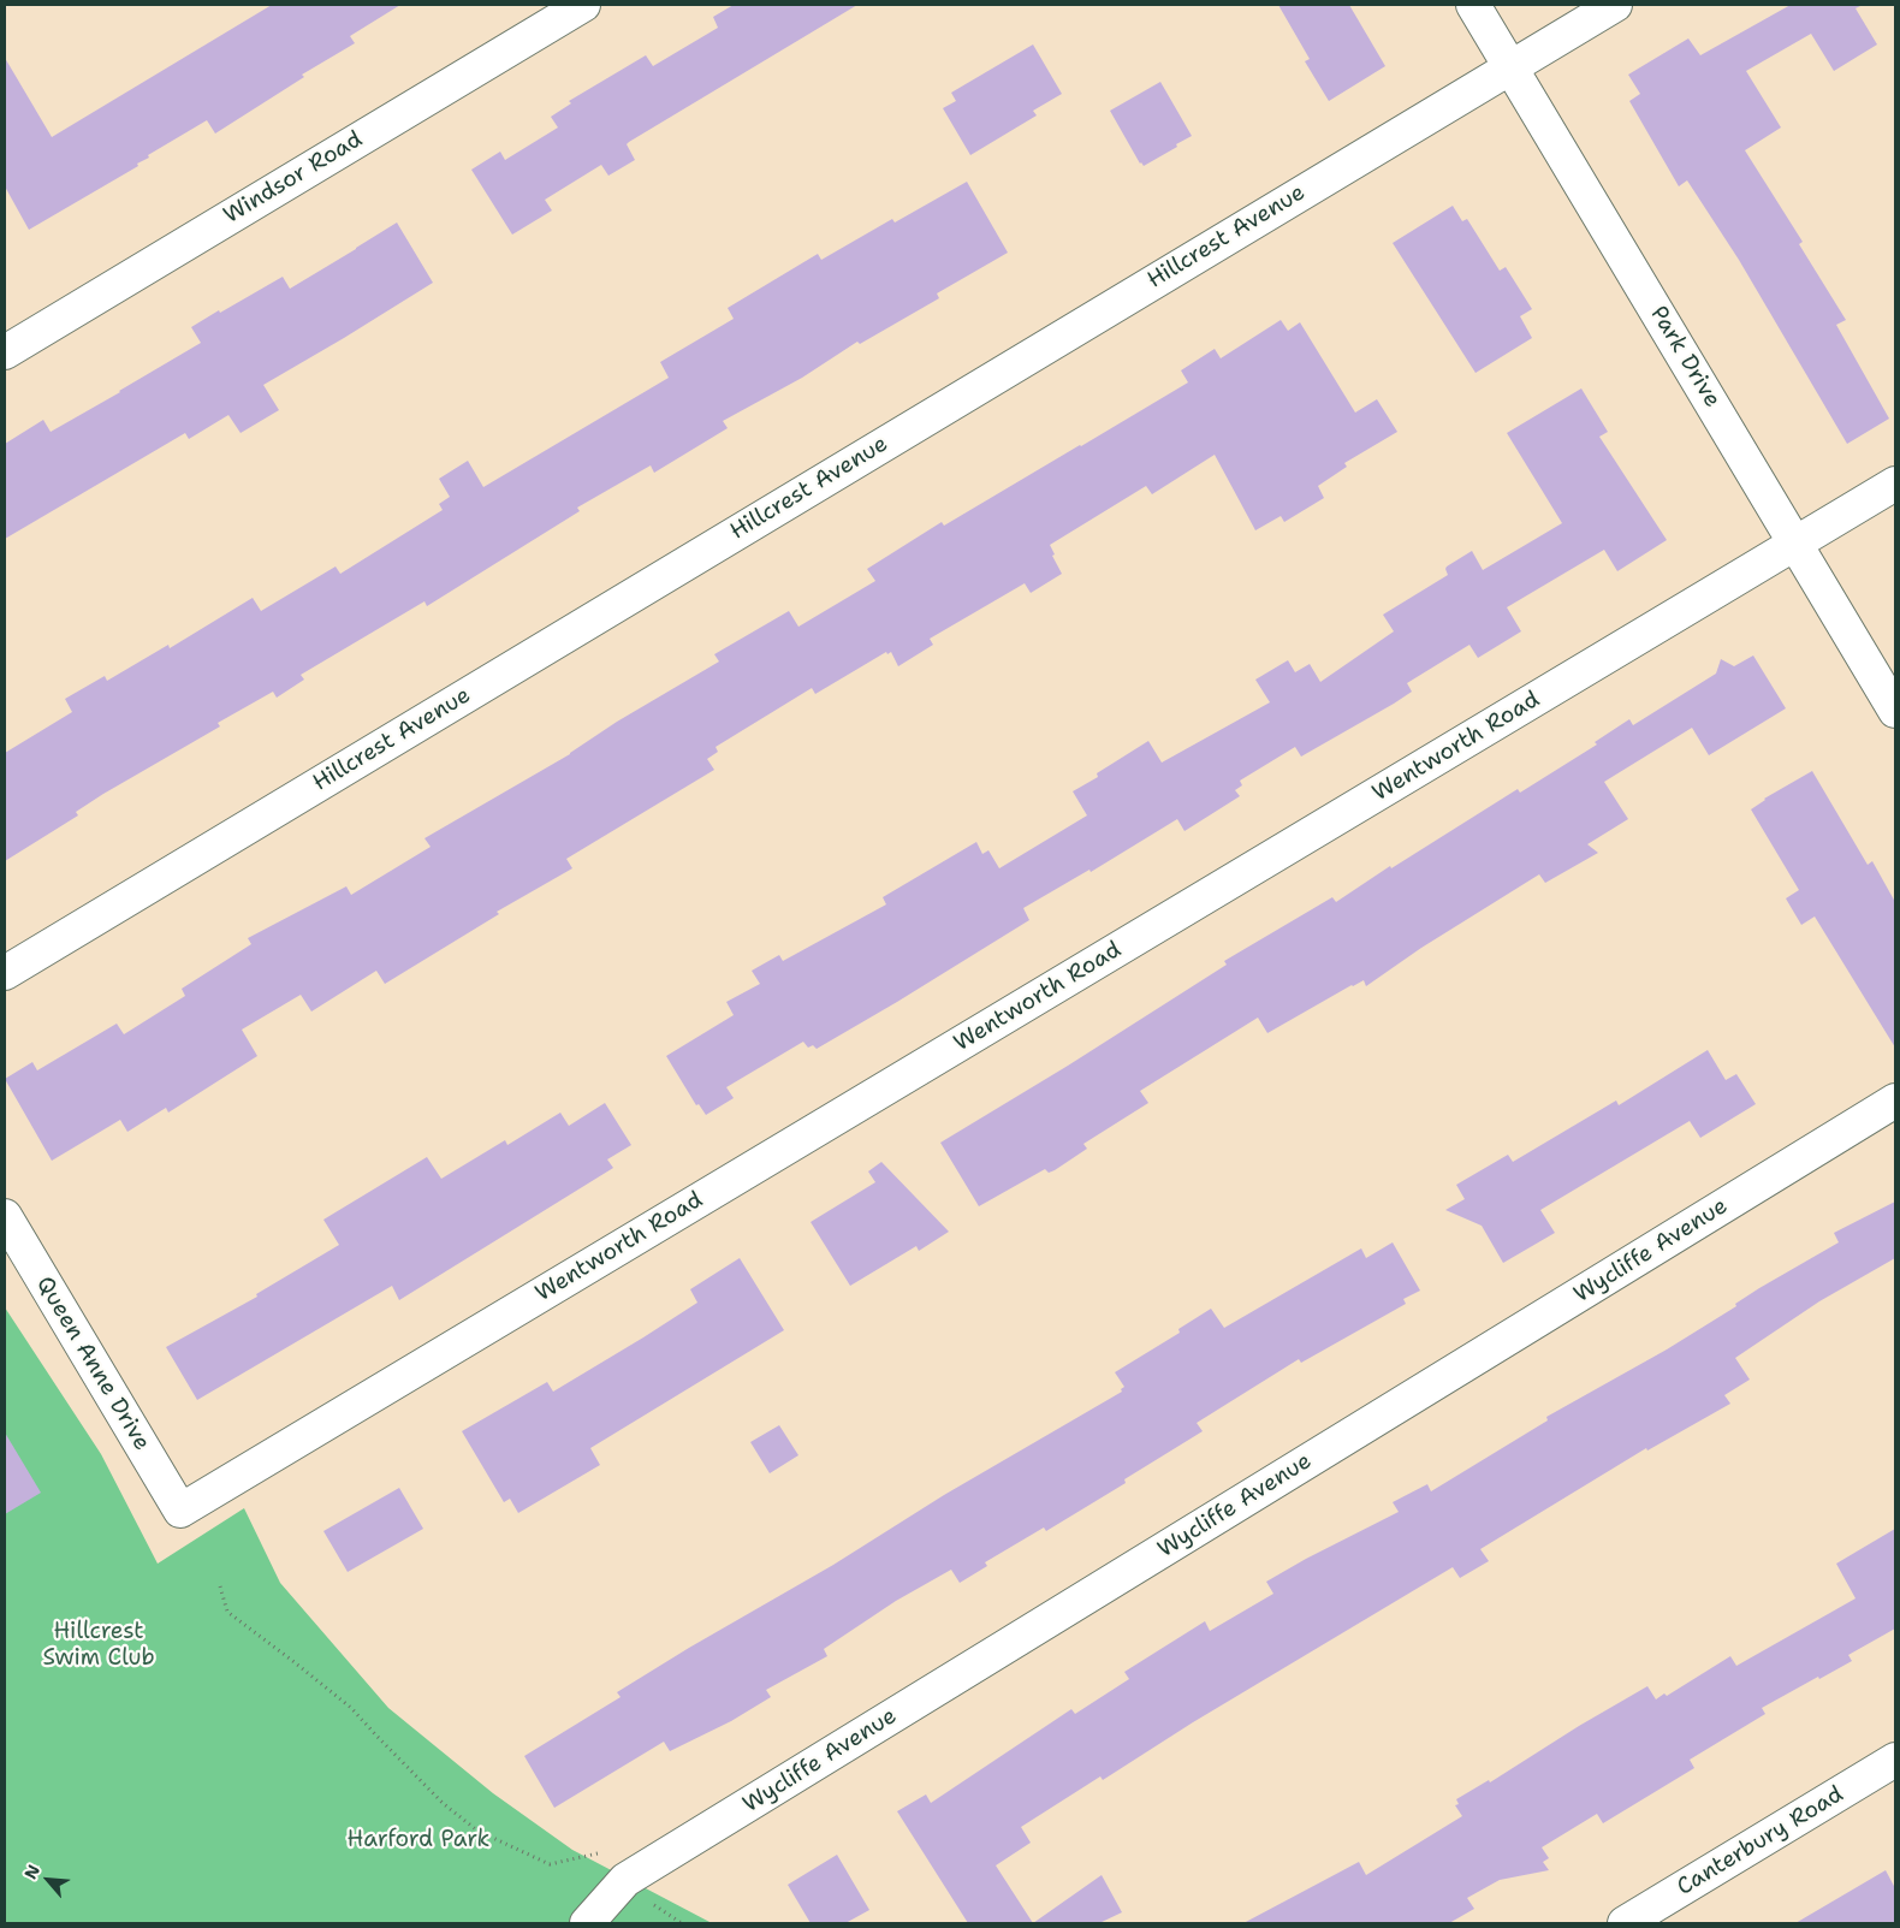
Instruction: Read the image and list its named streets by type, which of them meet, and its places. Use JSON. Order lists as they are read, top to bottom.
{
  "streets": {
    "street": [
      "Windsor Road",
      "Hillcrest Avenue",
      "Park Drive",
      "Wentworth Road",
      "Wycliffe Avenue",
      "Queen Anne Drive",
      "Canterbury Road"
    ]
  },
  "crossings": [
    ["Hillcrest Avenue", "Park Drive"],
    ["Park Drive", "Wentworth Road"],
    ["Wentworth Road", "Queen Anne Drive"]
  ],
  "parks": ["Hillcrest Swim Club", "Harford Park"],
  "north": "top left"
}
